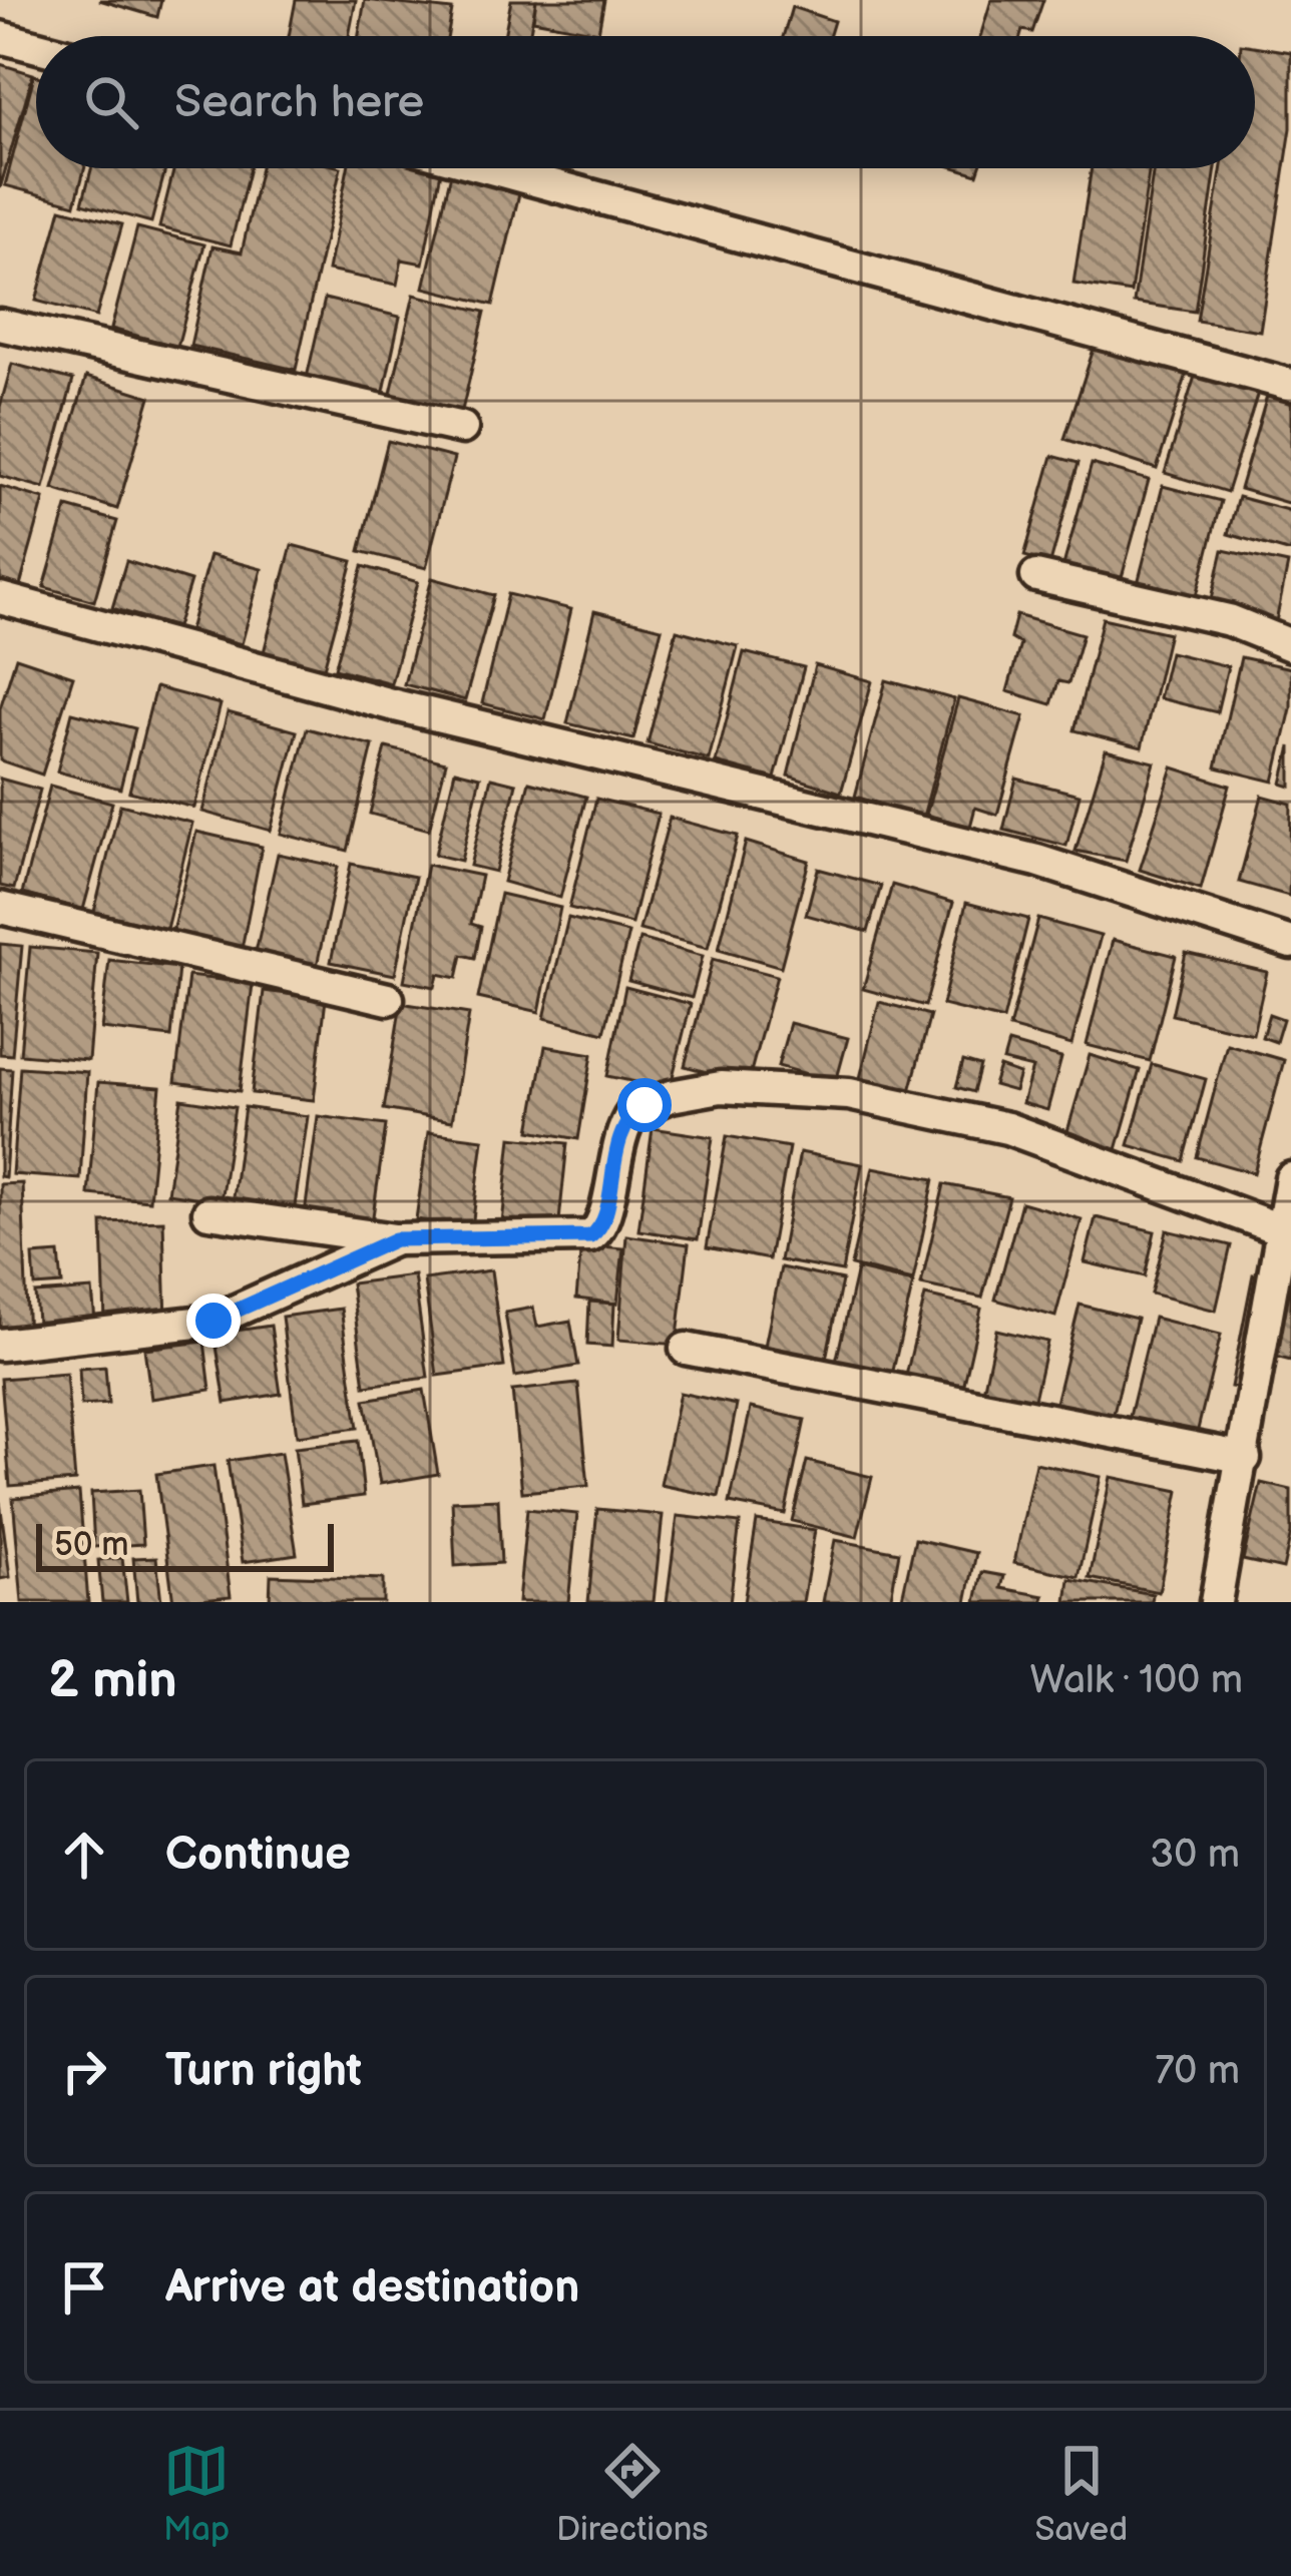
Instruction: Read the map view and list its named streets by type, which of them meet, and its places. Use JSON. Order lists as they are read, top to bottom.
{
  "scale_bar": "50 m",
  "page": {
    "search": "Search here",
    "scale": "50 m",
    "heading": ["2 min", "Walk · 100 m"],
    "list": [
      ["Continue", "30 m"],
      ["Turn right", "70 m"],
      "Arrive at destination"
    ],
    "nav": ["Map", "Directions", "Saved"]
  }
}
